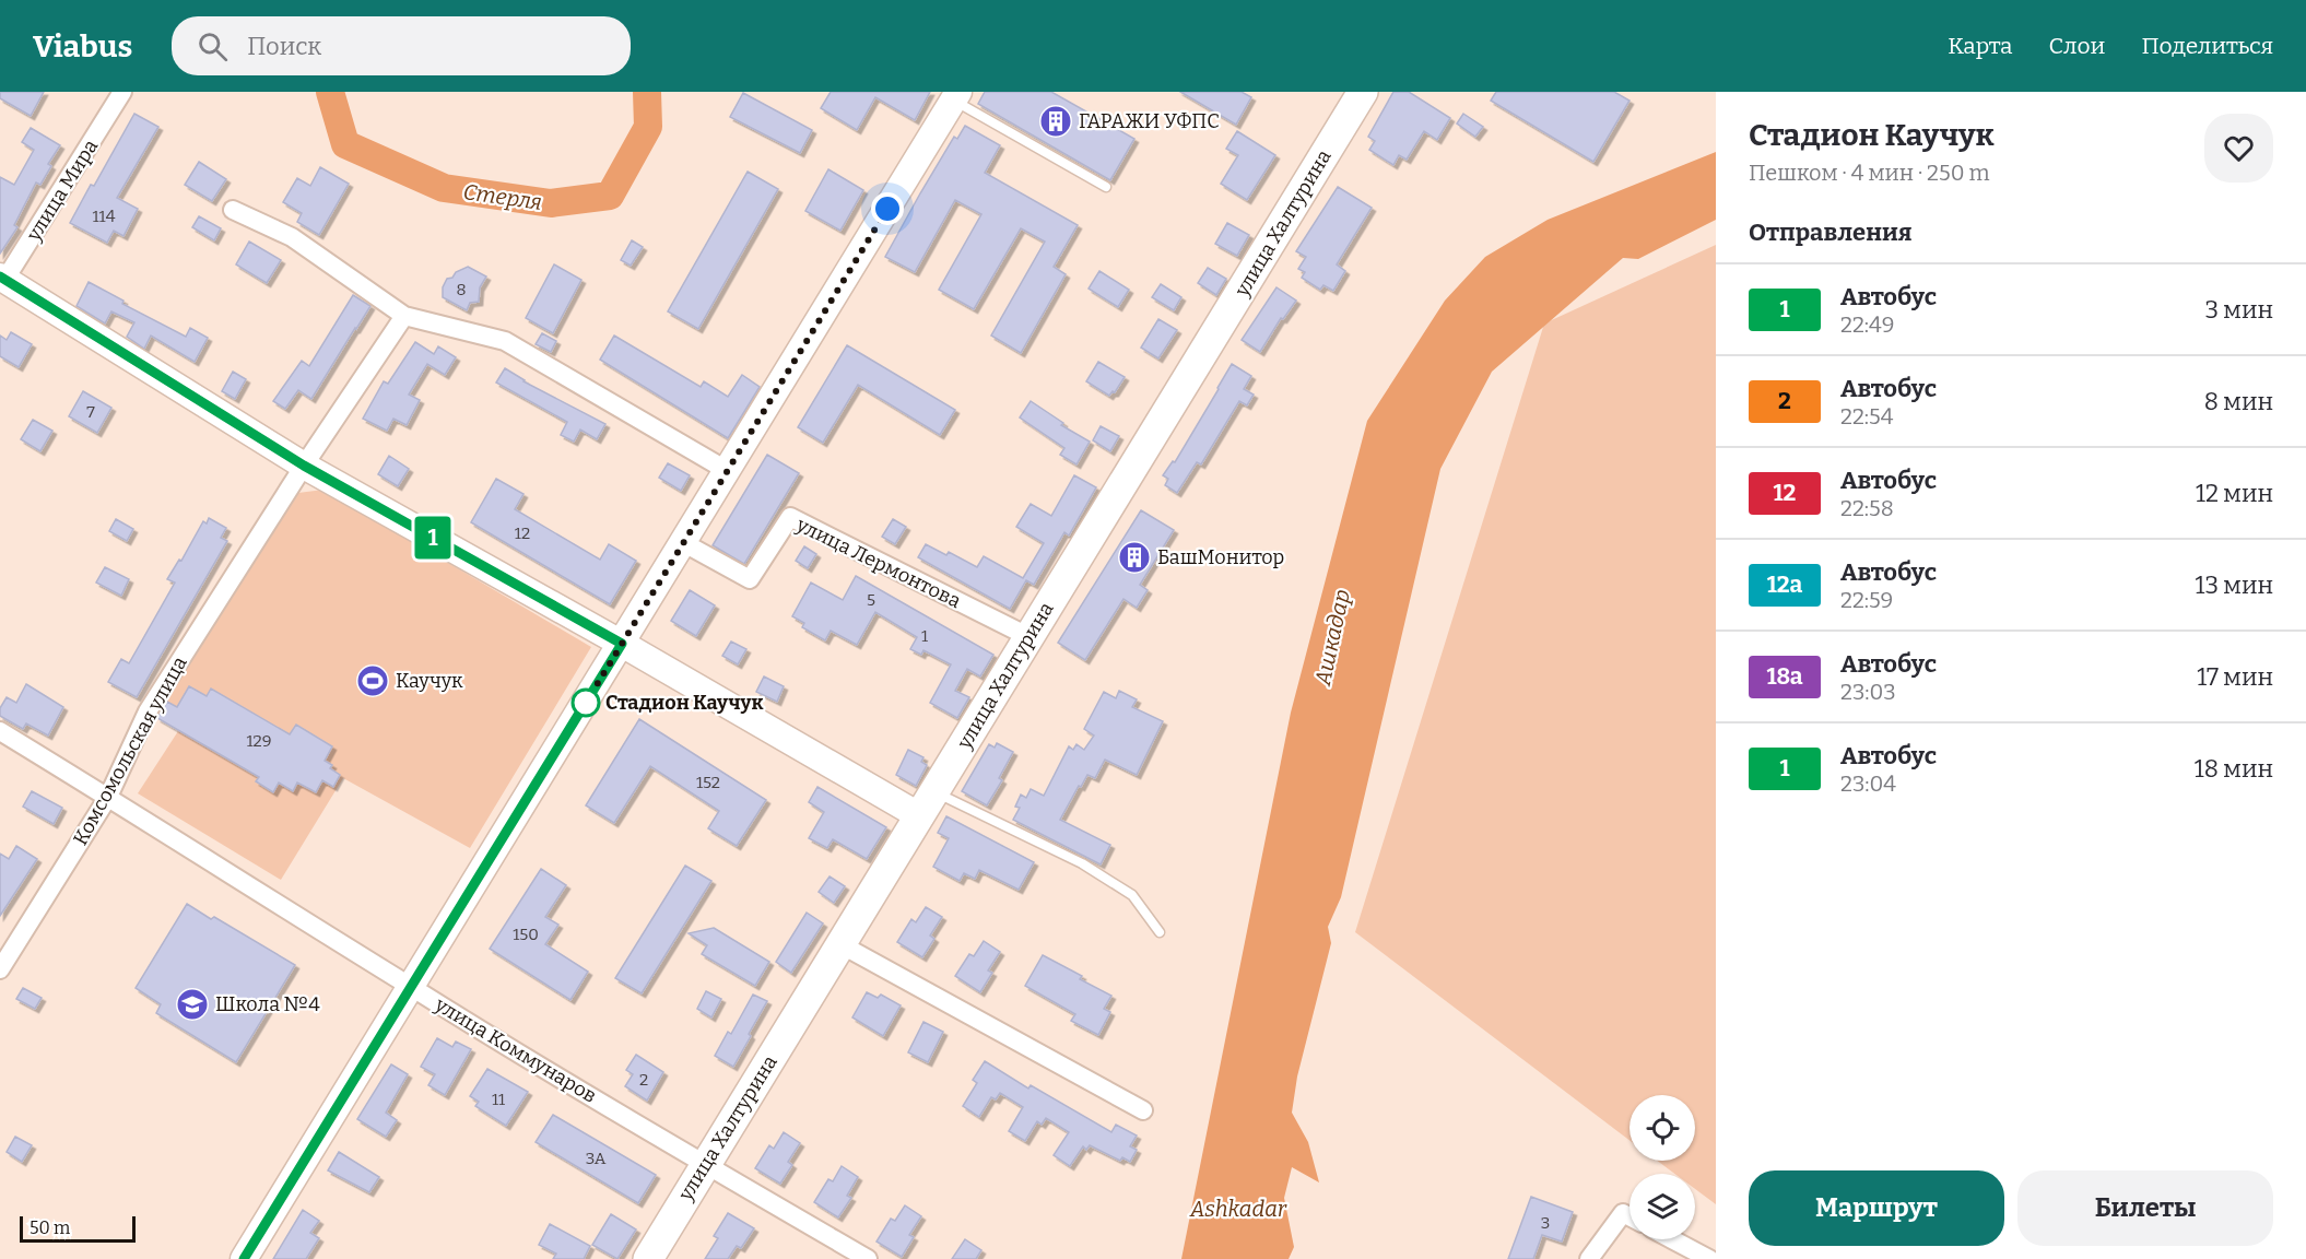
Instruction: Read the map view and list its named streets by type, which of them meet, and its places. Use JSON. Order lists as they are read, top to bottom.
{
  "streets": {
    "main road": ["улица Халтурина"],
    "street": [
      "улица Мира",
      "улица Лермонтова",
      "Комсомольская улица",
      "улица Коммунаров"
    ]
  },
  "crossings": [
    ["улица Халтурина", "улица Лермонтова"],
    ["улица Халтурина", "улица Коммунаров"],
    ["Комсомольская улица", "улица Коммунаров"]
  ],
  "water": ["Стерля", "Ашкадар", "Ashkadar"],
  "places": {
    "building": ["ГАРАЖИ УФПС", "БашМонитор"],
    "sports": ["Каучук"],
    "other": ["Стадион Каучук"],
    "school or university": ["Школа №4"]
  },
  "lines": ["bus line 1"],
  "house_numbers": [
    "114",
    "8",
    "7",
    "12",
    "5",
    "1",
    "129",
    "152",
    "150",
    "2",
    "11",
    "3А",
    "3"
  ],
  "scale_bar": "50 m",
  "page": {
    "header": "Viabus",
    "search": "Поиск",
    "nav": ["Карта", "Слои", "Поделиться"],
    "on_map": "1",
    "heading": [
      ["Стадион Каучук", "Пешком · 4 мин · 250 m"],
      "Отправления"
    ],
    "list": [
      {
        "mark": "1",
        "name": "Автобус",
        "note": "22:49",
        "value": "3 мин"
      },
      {
        "mark": "2",
        "name": "Автобус",
        "note": "22:54",
        "value": "8 мин"
      },
      {
        "mark": "12",
        "name": "Автобус",
        "note": "22:58",
        "value": "12 мин"
      },
      {
        "mark": "12а",
        "name": "Автобус",
        "note": "22:59",
        "value": "13 мин"
      },
      {
        "mark": "18а",
        "name": "Автобус",
        "note": "23:03",
        "value": "17 мин"
      },
      {
        "mark": "1",
        "name": "Автобус",
        "note": "23:04",
        "value": "18 мин"
      }
    ],
    "buttons": ["Маршрут", "Билеты"],
    "scale": "50 m"
  }
}
